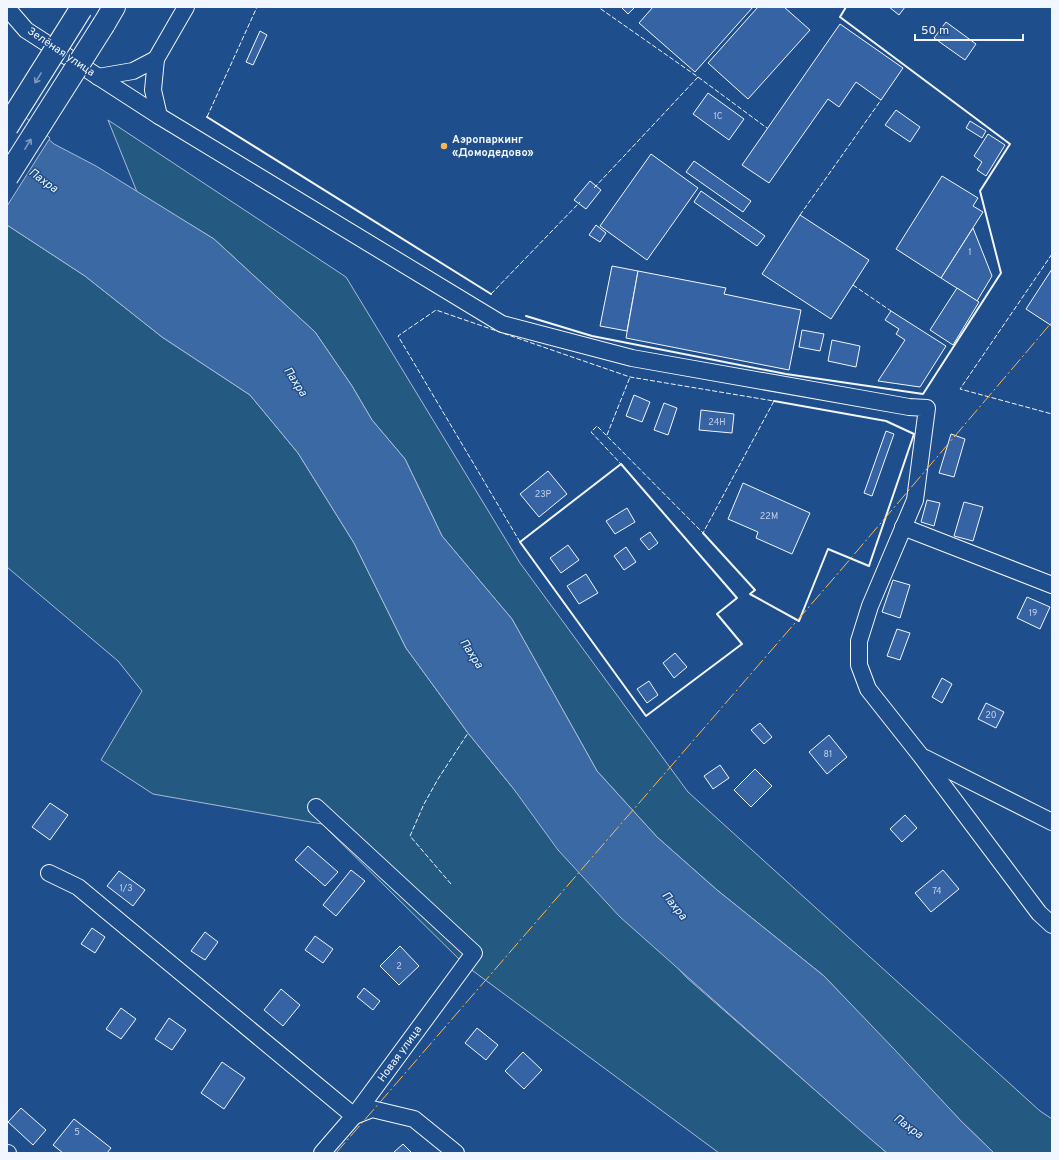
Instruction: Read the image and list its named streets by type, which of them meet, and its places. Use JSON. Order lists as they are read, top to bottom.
{
  "streets": {
    "street": ["Зелёная улица", "Новая улица"]
  },
  "water": ["Пахра"],
  "places": ["Аэропаркинг «Домодедово»"],
  "house_numbers": [
    "1С",
    "1",
    "24Н",
    "23Р",
    "22М",
    "19",
    "20",
    "81",
    "1/3",
    "74",
    "2",
    "5"
  ],
  "scale_bar": "50 m"
}
